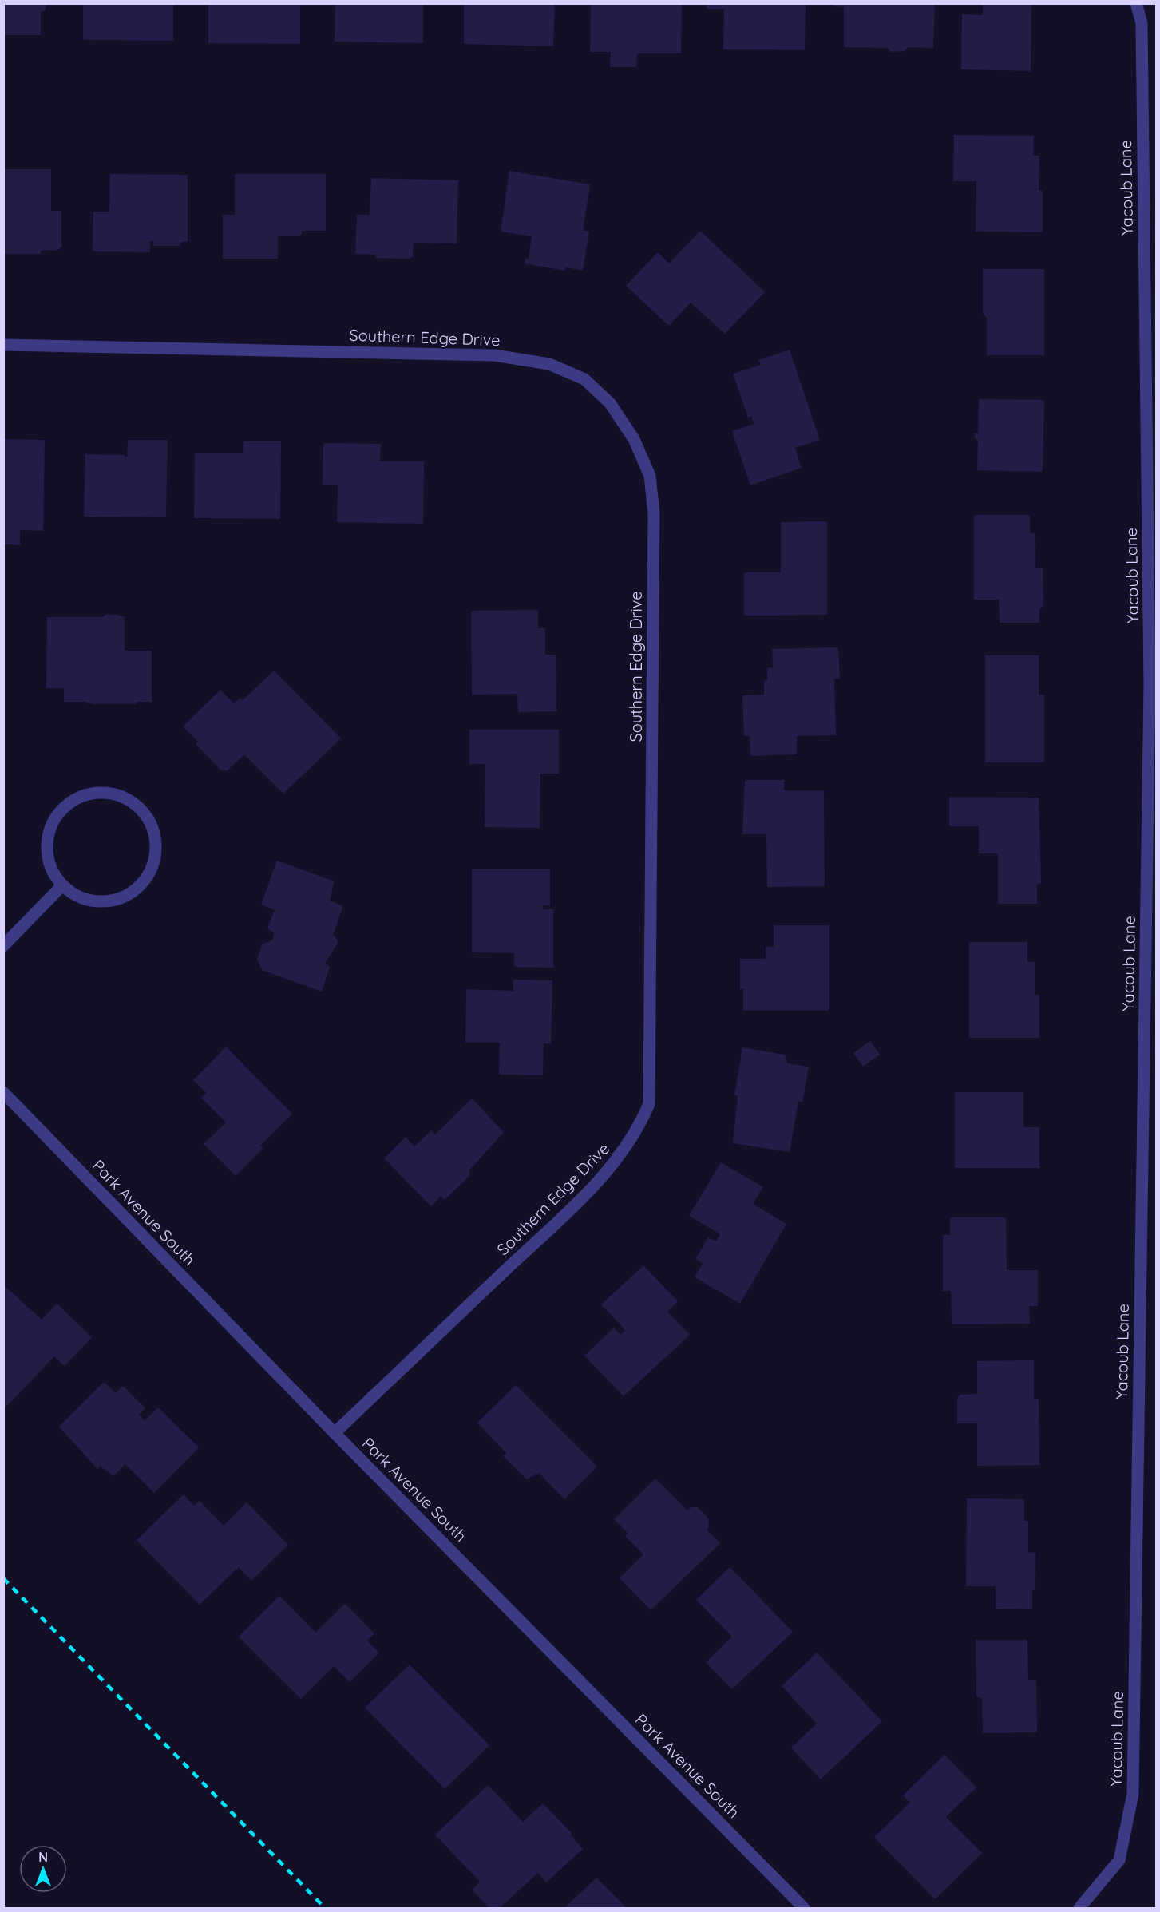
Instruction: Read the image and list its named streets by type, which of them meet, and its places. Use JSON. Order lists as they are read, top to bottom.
{
  "streets": {
    "street": ["Yacoub Lane", "Southern Edge Drive", "Park Avenue South"]
  },
  "crossings": [
    ["Southern Edge Drive", "Park Avenue South"]
  ],
  "north": "top"
}
